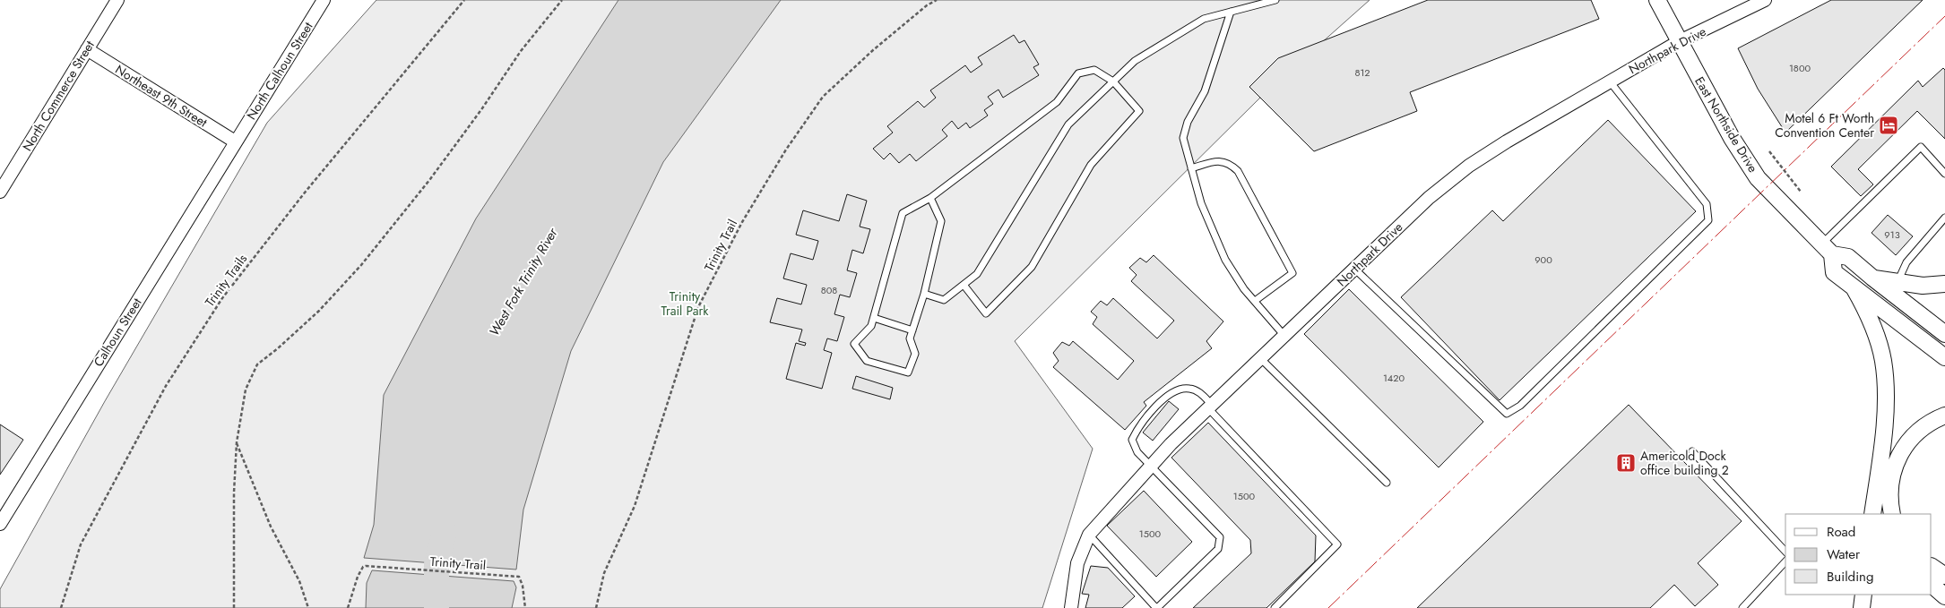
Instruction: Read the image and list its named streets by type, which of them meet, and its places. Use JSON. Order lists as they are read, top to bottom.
{
  "streets": {
    "street": [
      "Northpark Drive",
      "North Calhoun Street",
      "North Commerce Street",
      "Northeast 9th Street",
      "East Northside Drive",
      "Calhoun Street"
    ],
    "path": ["Trinity Trail", "Trinity Trails"]
  },
  "crossings": [
    ["Northpark Drive", "East Northside Drive"],
    ["North Calhoun Street", "Northeast 9th Street"],
    ["North Calhoun Street", "Calhoun Street"],
    ["North Commerce Street", "Northeast 9th Street"],
    ["Northeast 9th Street", "Calhoun Street"]
  ],
  "water": ["West Fork Trinity River"],
  "parks": ["Trinity Trail Park"],
  "places": {
    "hotel": ["Motel 6 Ft Worth Convention Center"],
    "building": ["Americold Dock office building 2"]
  },
  "house_numbers": [
    "1800",
    "812",
    "913",
    "900",
    "808",
    "1420",
    "1500",
    "1500"
  ],
  "legend": ["Road", "Water", "Building"]
}
